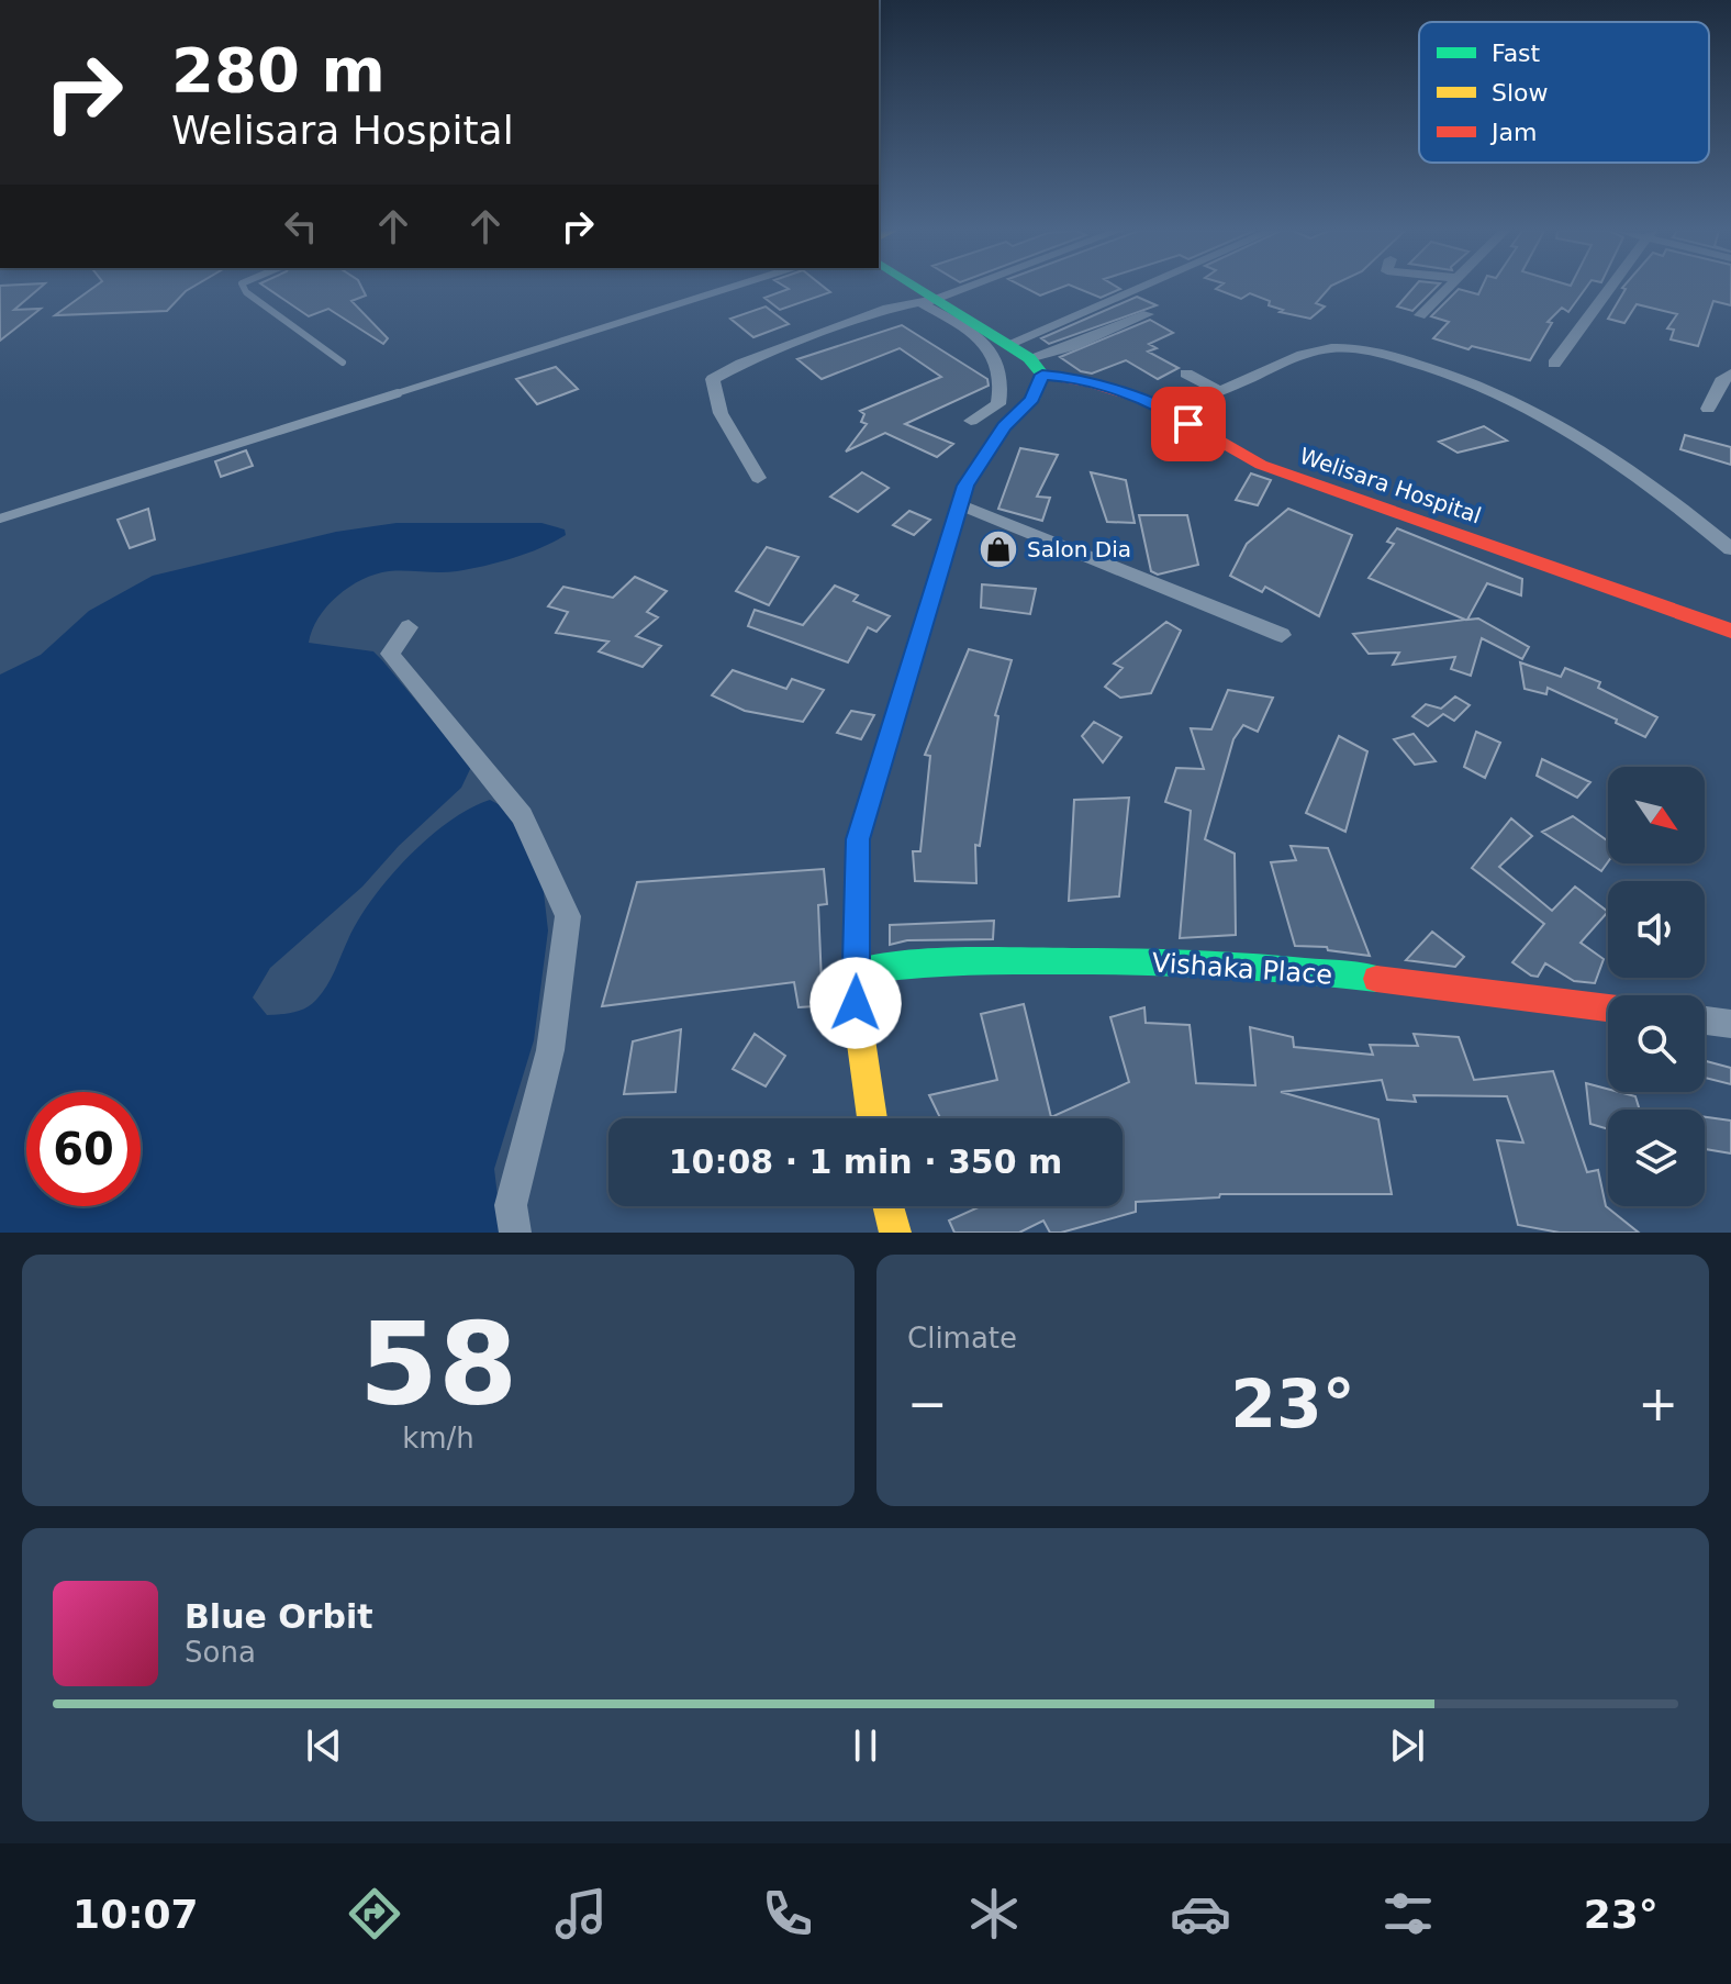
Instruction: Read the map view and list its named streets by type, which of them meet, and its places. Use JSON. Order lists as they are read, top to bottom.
{
  "streets": {
    "main road": ["Welisara Hospital", "Vishaka Place"]
  },
  "places": {
    "shop": ["Salon Dia"]
  },
  "legend": ["Fast", "Slow", "Jam"],
  "north": "bottom right",
  "page": {
    "turn": ["280 m", "Welisara Hospital"],
    "limit": "60",
    "trip": "10:08 · 1 min · 350 m",
    "tile": [
      ["58", "km/h"],
      "Climate"
    ],
    "heat": ["−", "23°", "+"],
    "song": ["Blue Orbit", "Sona"],
    "tabs": ["10:07", "23°"]
  }
}
